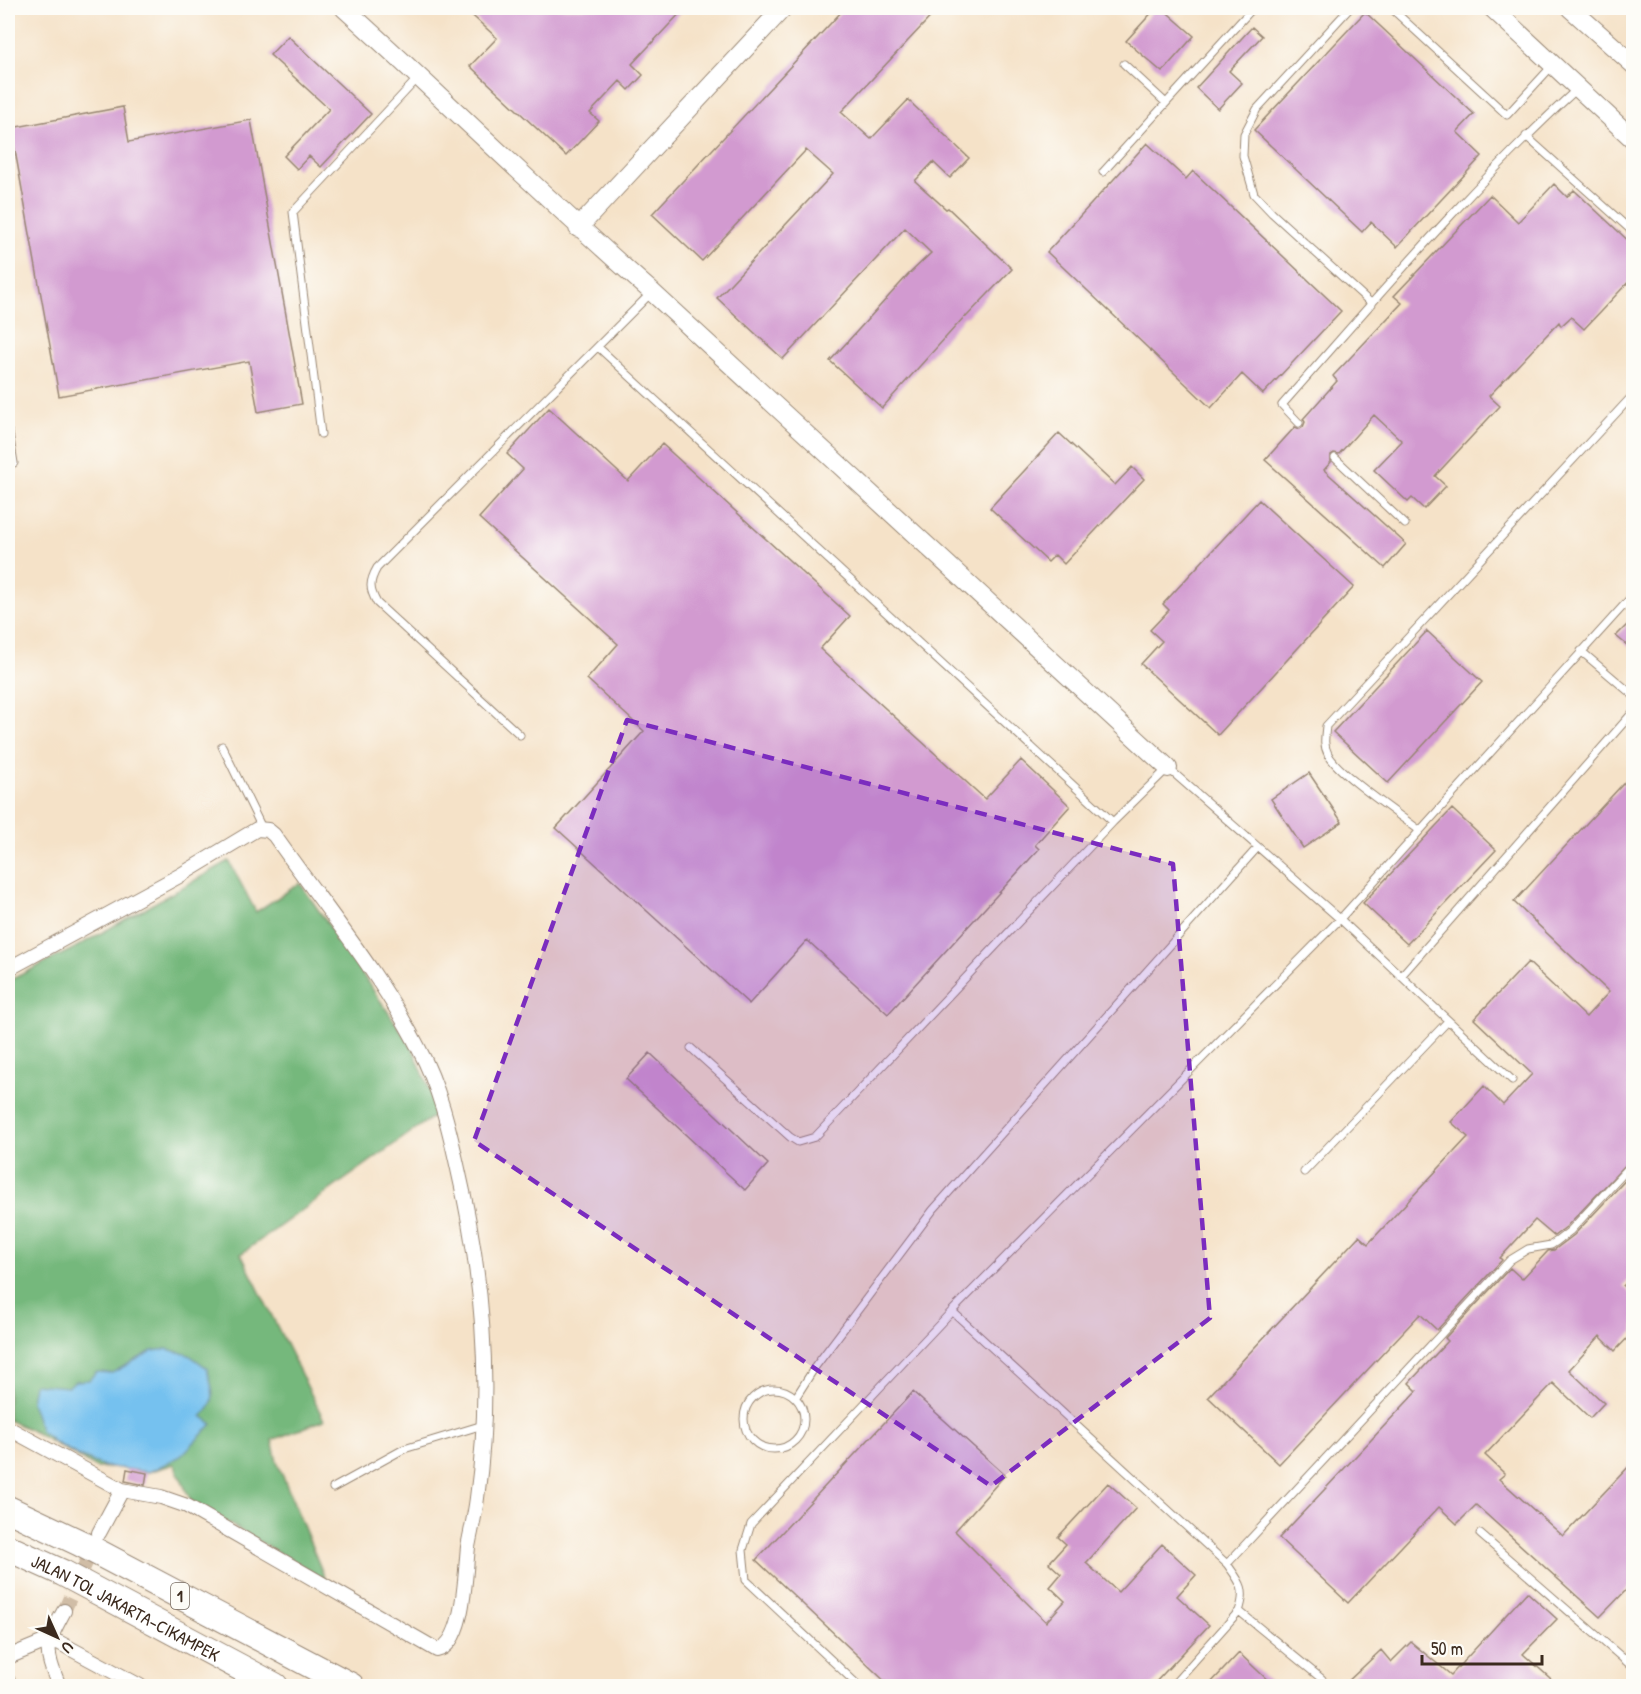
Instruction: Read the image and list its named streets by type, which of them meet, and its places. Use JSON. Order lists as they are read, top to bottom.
{
  "streets": {
    "highway": ["1", "JALAN TOL JAKARTA–CIKAMPEK"]
  },
  "scale_bar": "50 m",
  "north": "bottom right"
}
